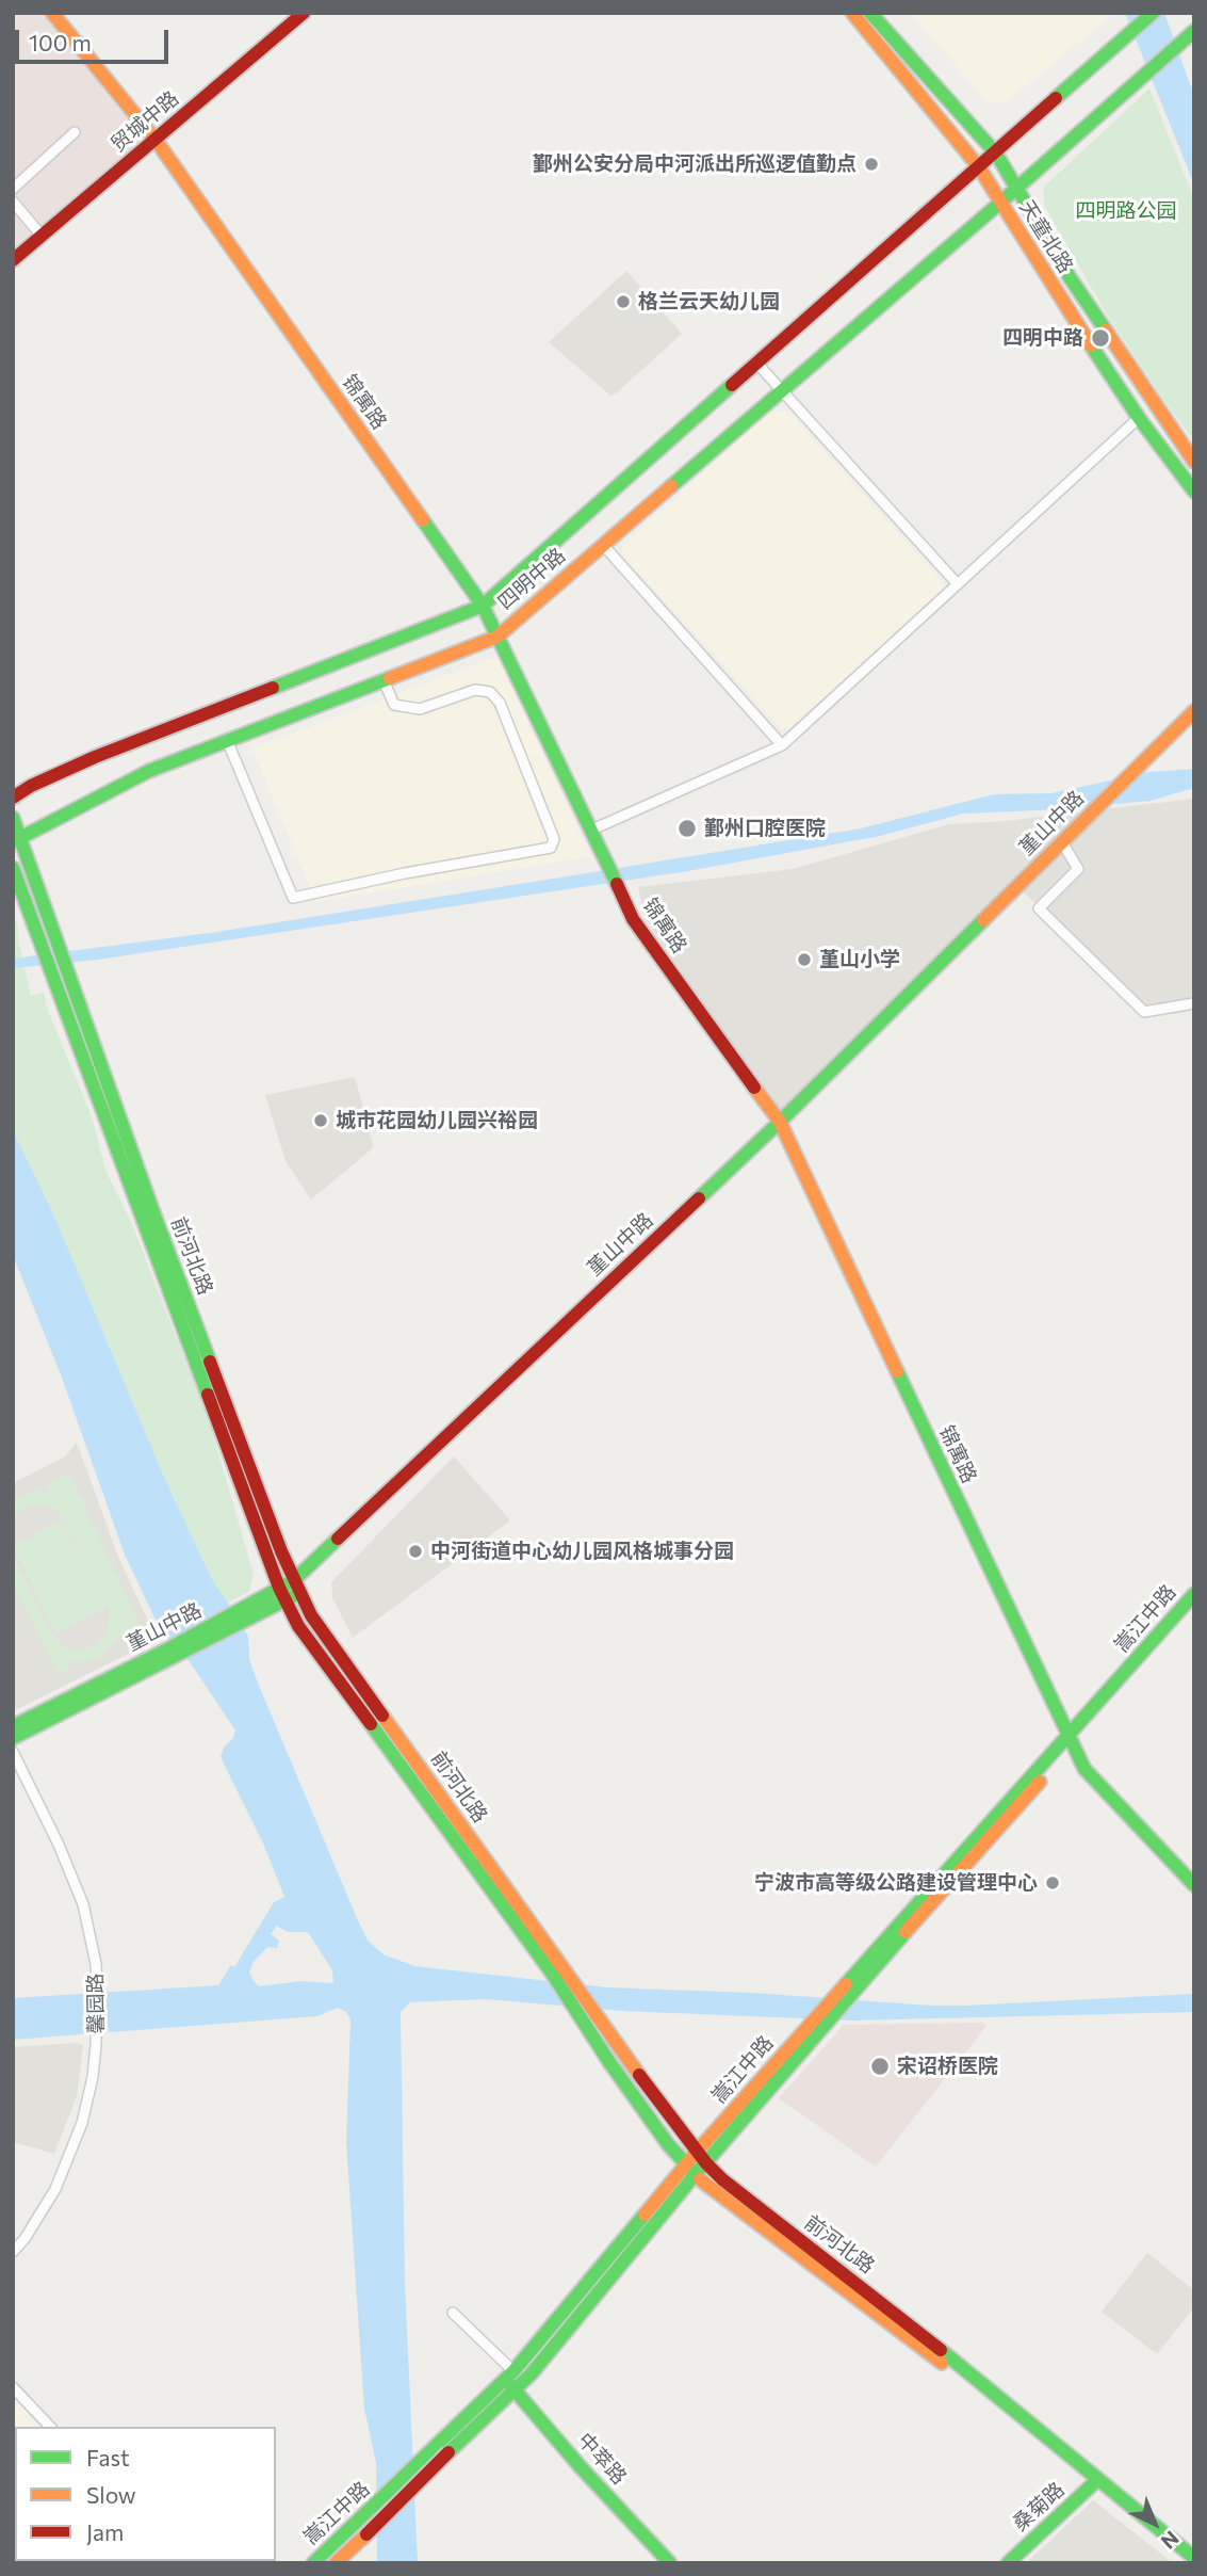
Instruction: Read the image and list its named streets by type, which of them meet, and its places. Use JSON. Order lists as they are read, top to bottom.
{
  "streets": {
    "main road": [
      "贸城中路",
      "天童北路",
      "锦寓路",
      "四明中路",
      "堇山中路",
      "前河北路",
      "嵩江中路",
      "中萃路",
      "桑菊路"
    ],
    "street": ["馨园路"]
  },
  "crossings": [
    ["贸城中路", "锦寓路"],
    ["天童北路", "四明中路"],
    ["锦寓路", "四明中路"],
    ["锦寓路", "堇山中路"],
    ["锦寓路", "嵩江中路"],
    ["四明中路", "前河北路"],
    ["堇山中路", "前河北路"],
    ["前河北路", "嵩江中路"],
    ["前河北路", "桑菊路"],
    ["嵩江中路", "中萃路"]
  ],
  "parks": ["四明路公园"],
  "places": [
    "鄞州公安分局中河派出所巡逻值勤点",
    "格兰云天幼儿园",
    "四明中路",
    "鄞州口腔医院",
    "堇山小学",
    "城市花园幼儿园兴裕园",
    "中河街道中心幼儿园风格城事分园",
    "宁波市高等级公路建设管理中心",
    "宋诏桥医院"
  ],
  "legend": ["Fast", "Slow", "Jam"],
  "scale_bar": "100 m",
  "north": "bottom right"
}
